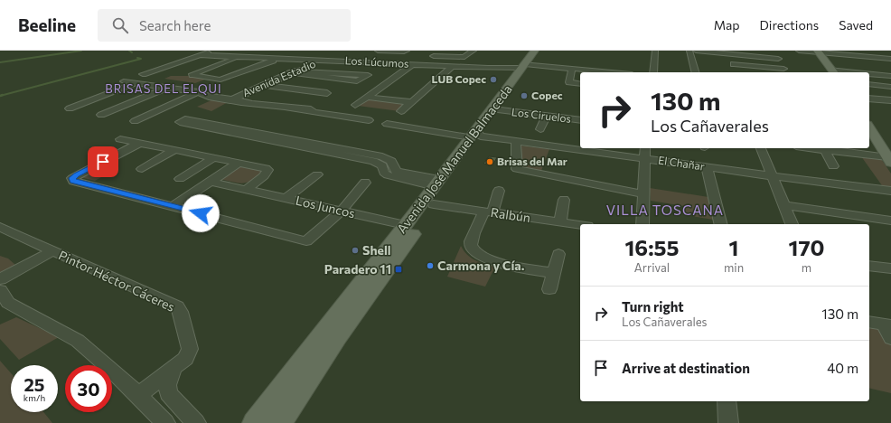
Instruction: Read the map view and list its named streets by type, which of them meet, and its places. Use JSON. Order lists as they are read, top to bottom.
{
  "streets": {
    "main road": ["Avenida José Manuel Balmaceda"],
    "street": [
      "Los Lúcumos",
      "Avenida Estadio",
      "Los Ciruelos",
      "El Chañar",
      "Los Juncos",
      "Ralbún",
      "Pintor Héctor Cáceres"
    ]
  },
  "crossings": [
    ["Los Lúcumos", "Avenida Estadio"],
    ["Los Lúcumos", "Avenida José Manuel Balmaceda"],
    ["Los Ciruelos", "Avenida José Manuel Balmaceda"],
    ["Avenida José Manuel Balmaceda", "El Chañar"],
    ["Avenida José Manuel Balmaceda", "Los Juncos"],
    ["Avenida José Manuel Balmaceda", "Ralbún"]
  ],
  "districts": ["BRISAS DEL ELQUI", "VILLA TOSCANA"],
  "places": {
    "other": [
      "LUB Copec",
      "Copec",
      "Brisas del Mar",
      "Shell",
      "Carmona y Cía."
    ],
    "transit": ["Paradero 11"]
  },
  "page": {
    "header": "Beeline",
    "search": "Search here",
    "nav": ["Map", "Directions", "Saved"],
    "turn": ["130 m", "Los Cañaverales"],
    "eta": [
      "16:55",
      "Arrival",
      "1",
      "min",
      "170",
      "m"
    ],
    "list": [
      {
        "name": "Turn right",
        "note": "Los Cañaverales",
        "value": "130 m"
      },
      {
        "name": "Arrive at destination",
        "value": "40 m"
      }
    ],
    "speed": "25 km/h",
    "limit": "30"
  }
}
